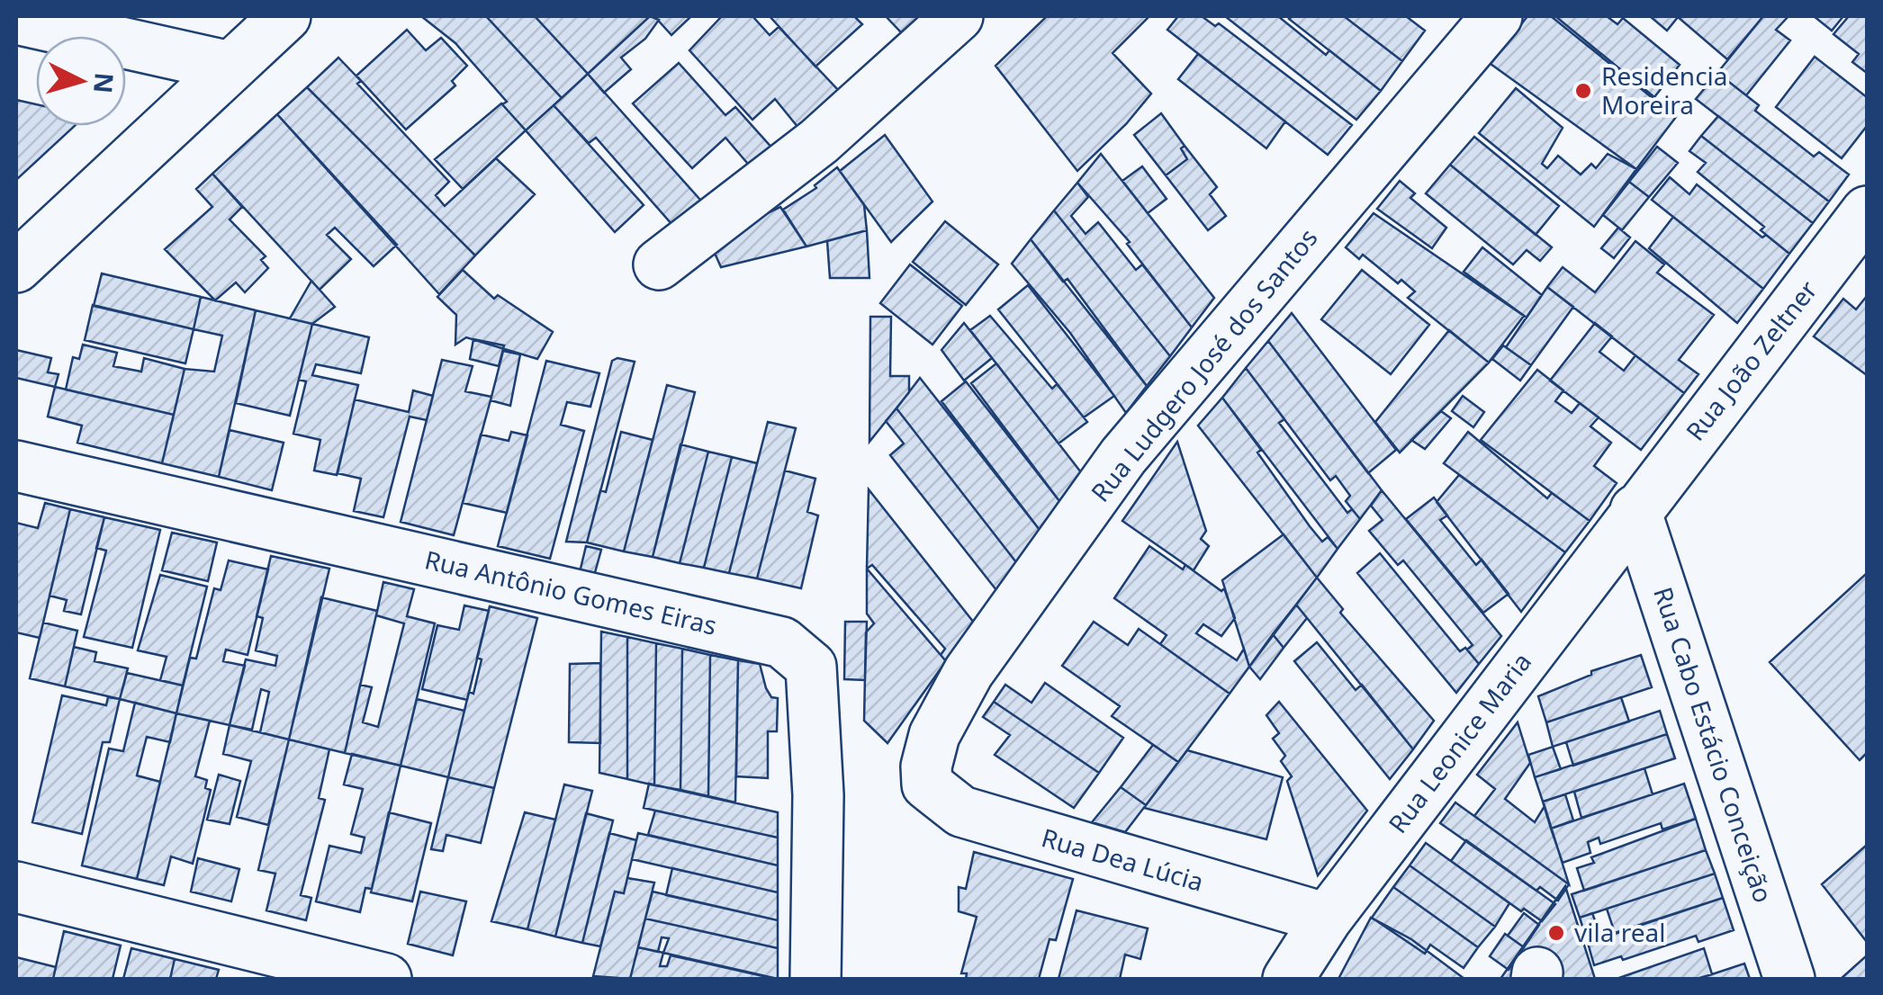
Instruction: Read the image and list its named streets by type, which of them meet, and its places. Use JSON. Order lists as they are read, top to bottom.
{
  "streets": {
    "street": [
      "Rua João Zeltner",
      "Rua Ludgero José dos Santos",
      "Rua Antônio Gomes Eiras",
      "Rua Leonice Maria",
      "Rua Cabo Estácio Conceição",
      "Rua Dea Lúcia"
    ]
  },
  "crossings": [
    ["Rua João Zeltner", "Rua Leonice Maria"],
    ["Rua João Zeltner", "Rua Cabo Estácio Conceição"],
    ["Rua Ludgero José dos Santos", "Rua Dea Lúcia"],
    ["Rua Leonice Maria", "Rua Cabo Estácio Conceição"],
    ["Rua Leonice Maria", "Rua Dea Lúcia"]
  ],
  "places": ["Residencia Moreira", "vila real"],
  "north": "right"
}
